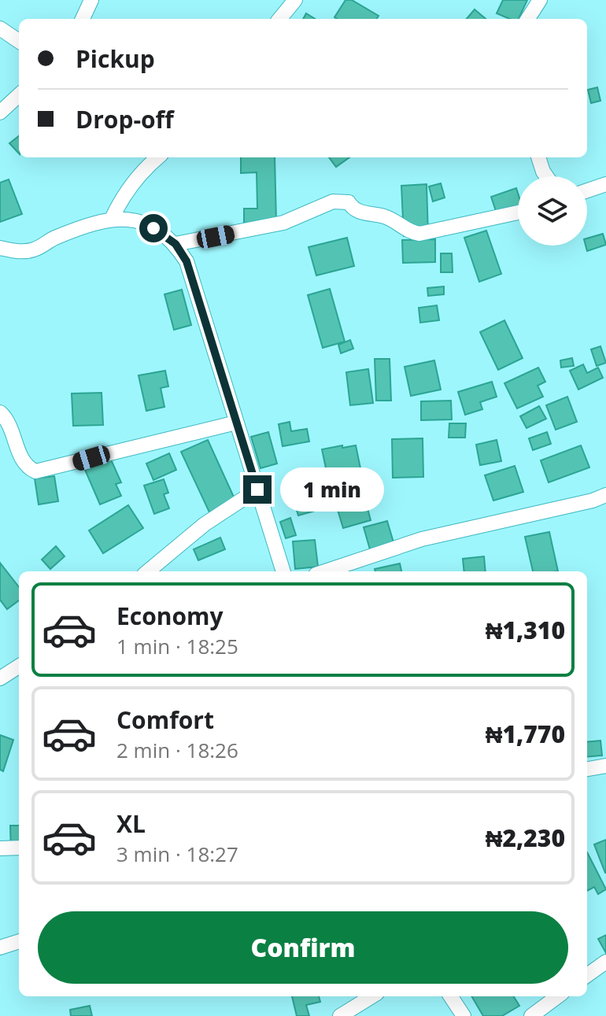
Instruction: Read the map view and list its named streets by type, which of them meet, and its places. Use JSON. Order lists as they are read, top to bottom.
{
  "page": {
    "banner": ["Pickup", "Drop-off"],
    "bubble": "1 min",
    "list": [
      {
        "name": "Economy",
        "note": "1 min · 18:25",
        "value": "₦1,310"
      },
      {
        "name": "Comfort",
        "note": "2 min · 18:26",
        "value": "₦1,770"
      },
      {
        "name": "XL",
        "note": "3 min · 18:27",
        "value": "₦2,230"
      }
    ],
    "buttons": "Confirm"
  }
}
